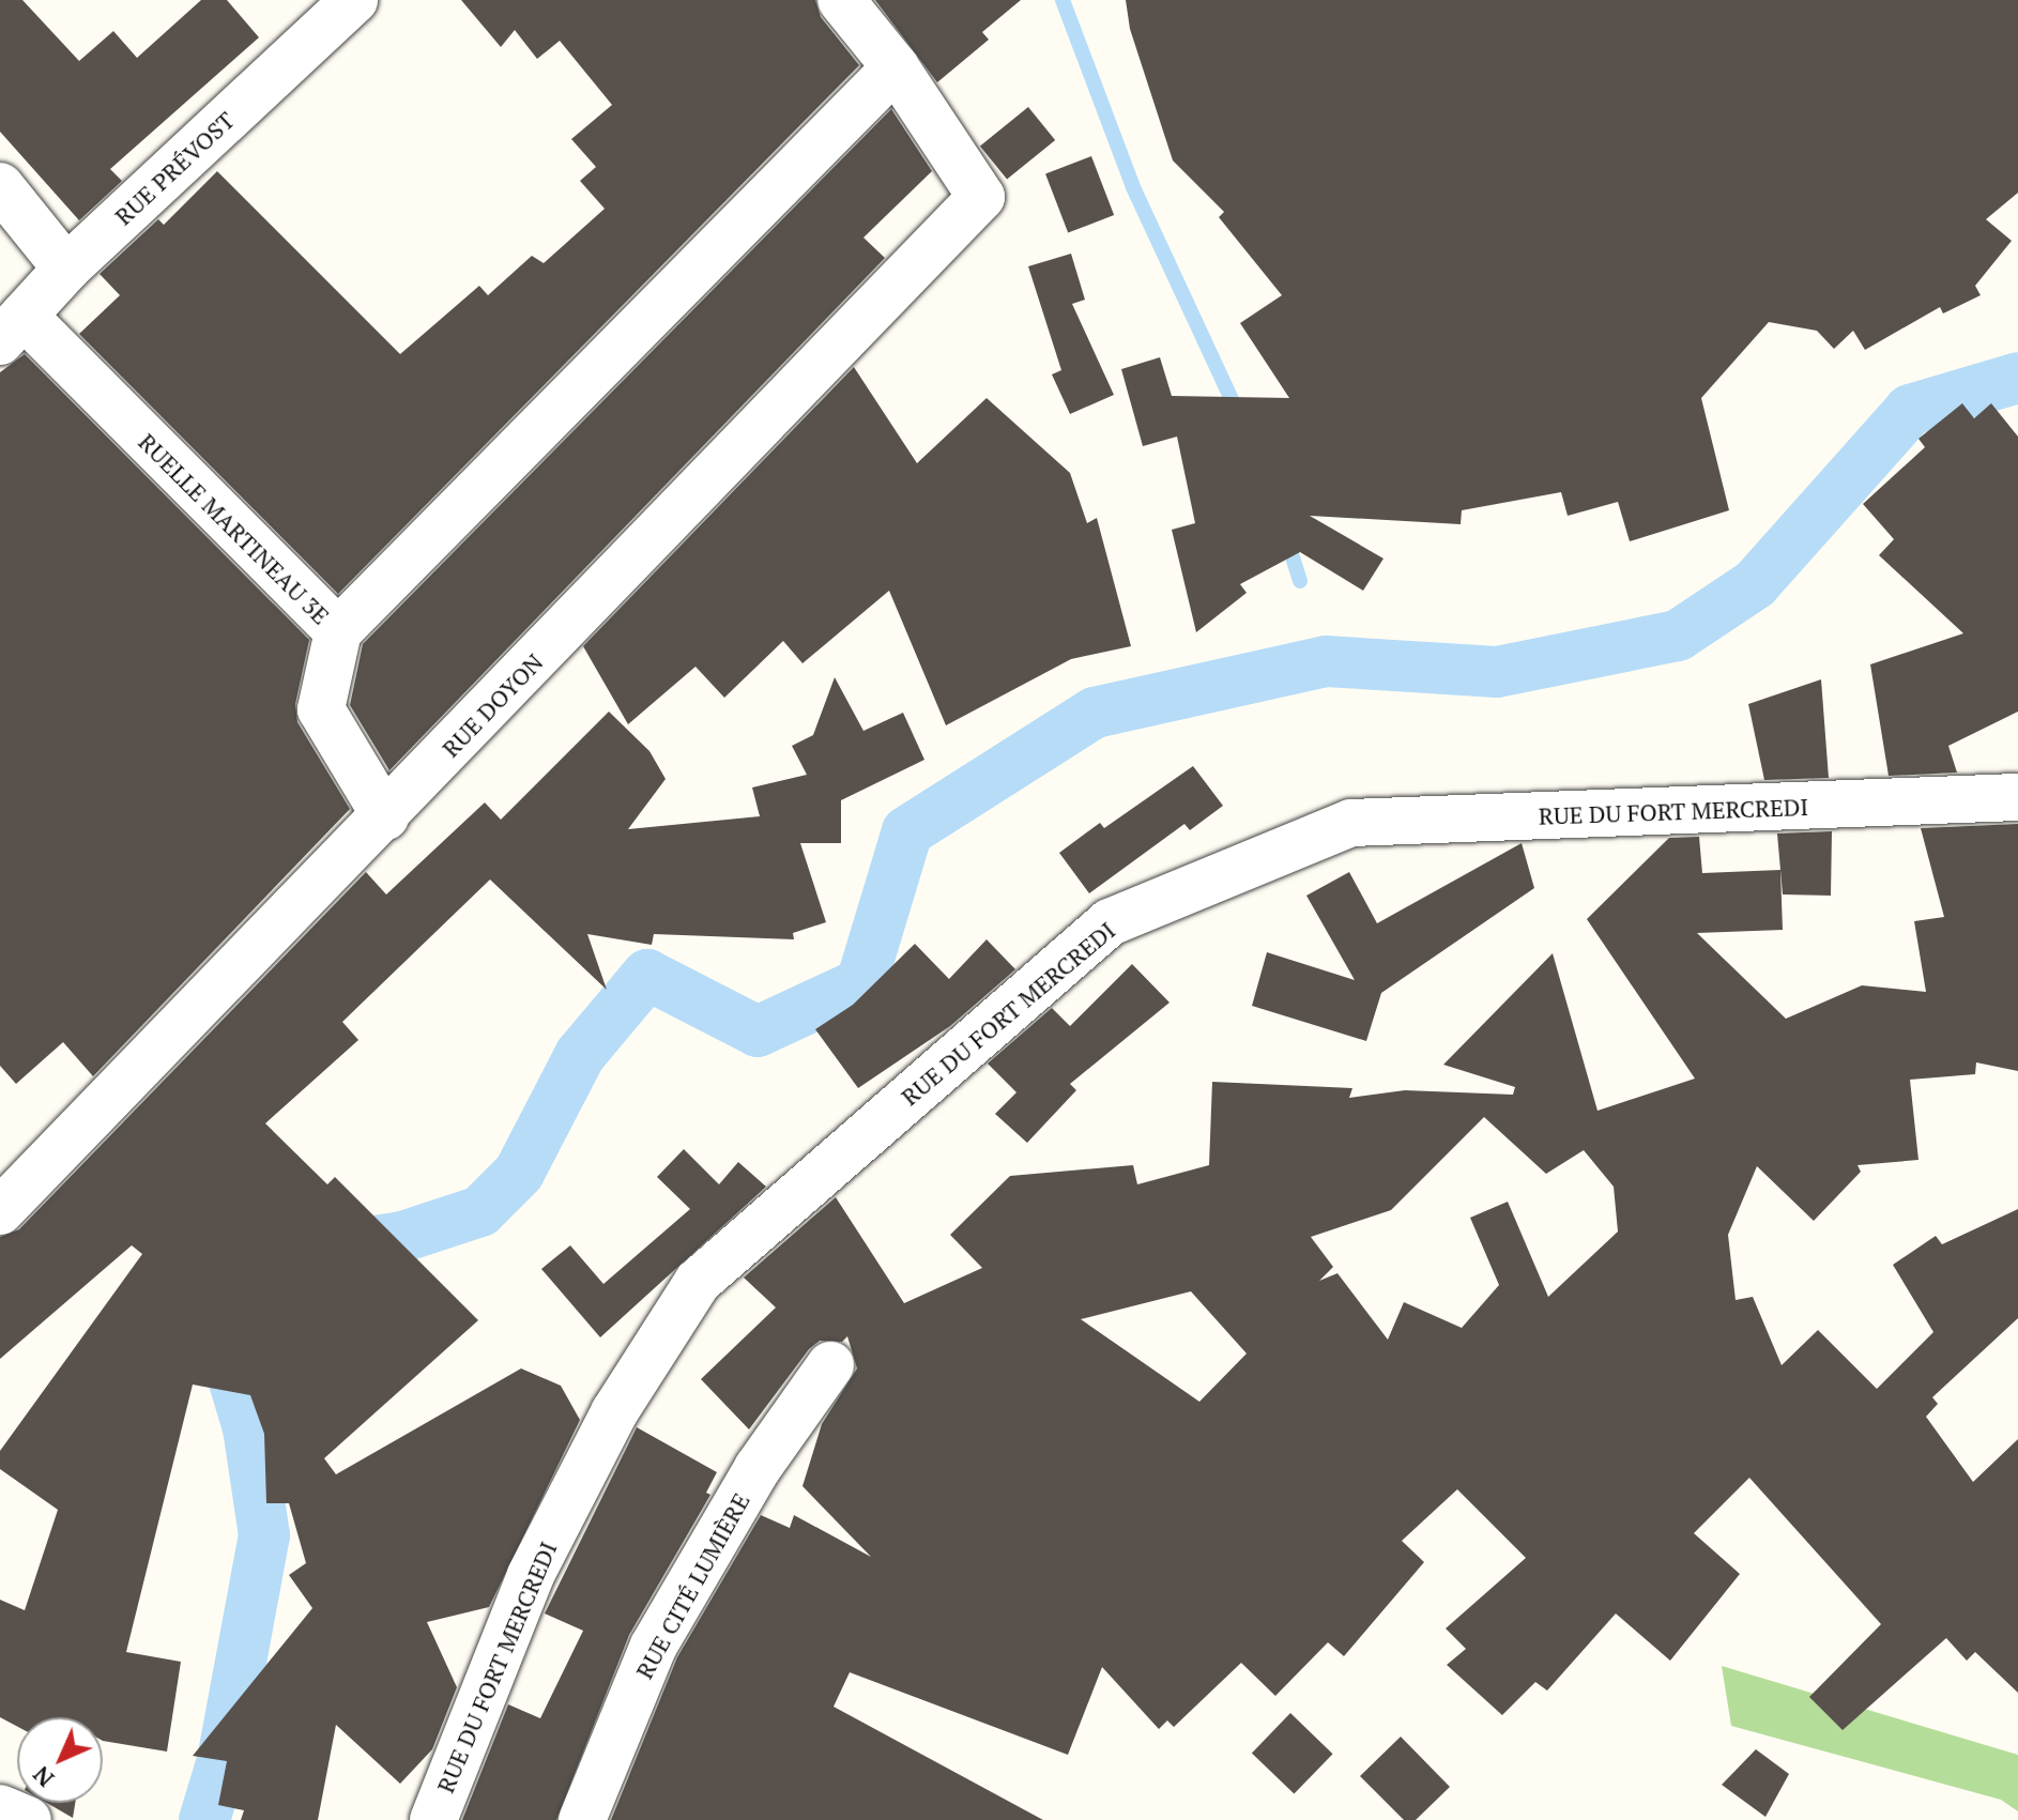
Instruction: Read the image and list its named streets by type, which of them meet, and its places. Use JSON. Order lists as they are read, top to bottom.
{
  "streets": {
    "street": [
      "RUE PRÉVOST",
      "RUELLE MARTINEAU 3E",
      "RUE DOYON",
      "RUE DU FORT MERCREDI",
      "RUE CITÉ LUMIÈRE"
    ]
  },
  "crossings": [
    ["RUE PRÉVOST", "RUELLE MARTINEAU 3E"],
    ["RUELLE MARTINEAU 3E", "RUE DOYON"]
  ],
  "north": "bottom left"
}
